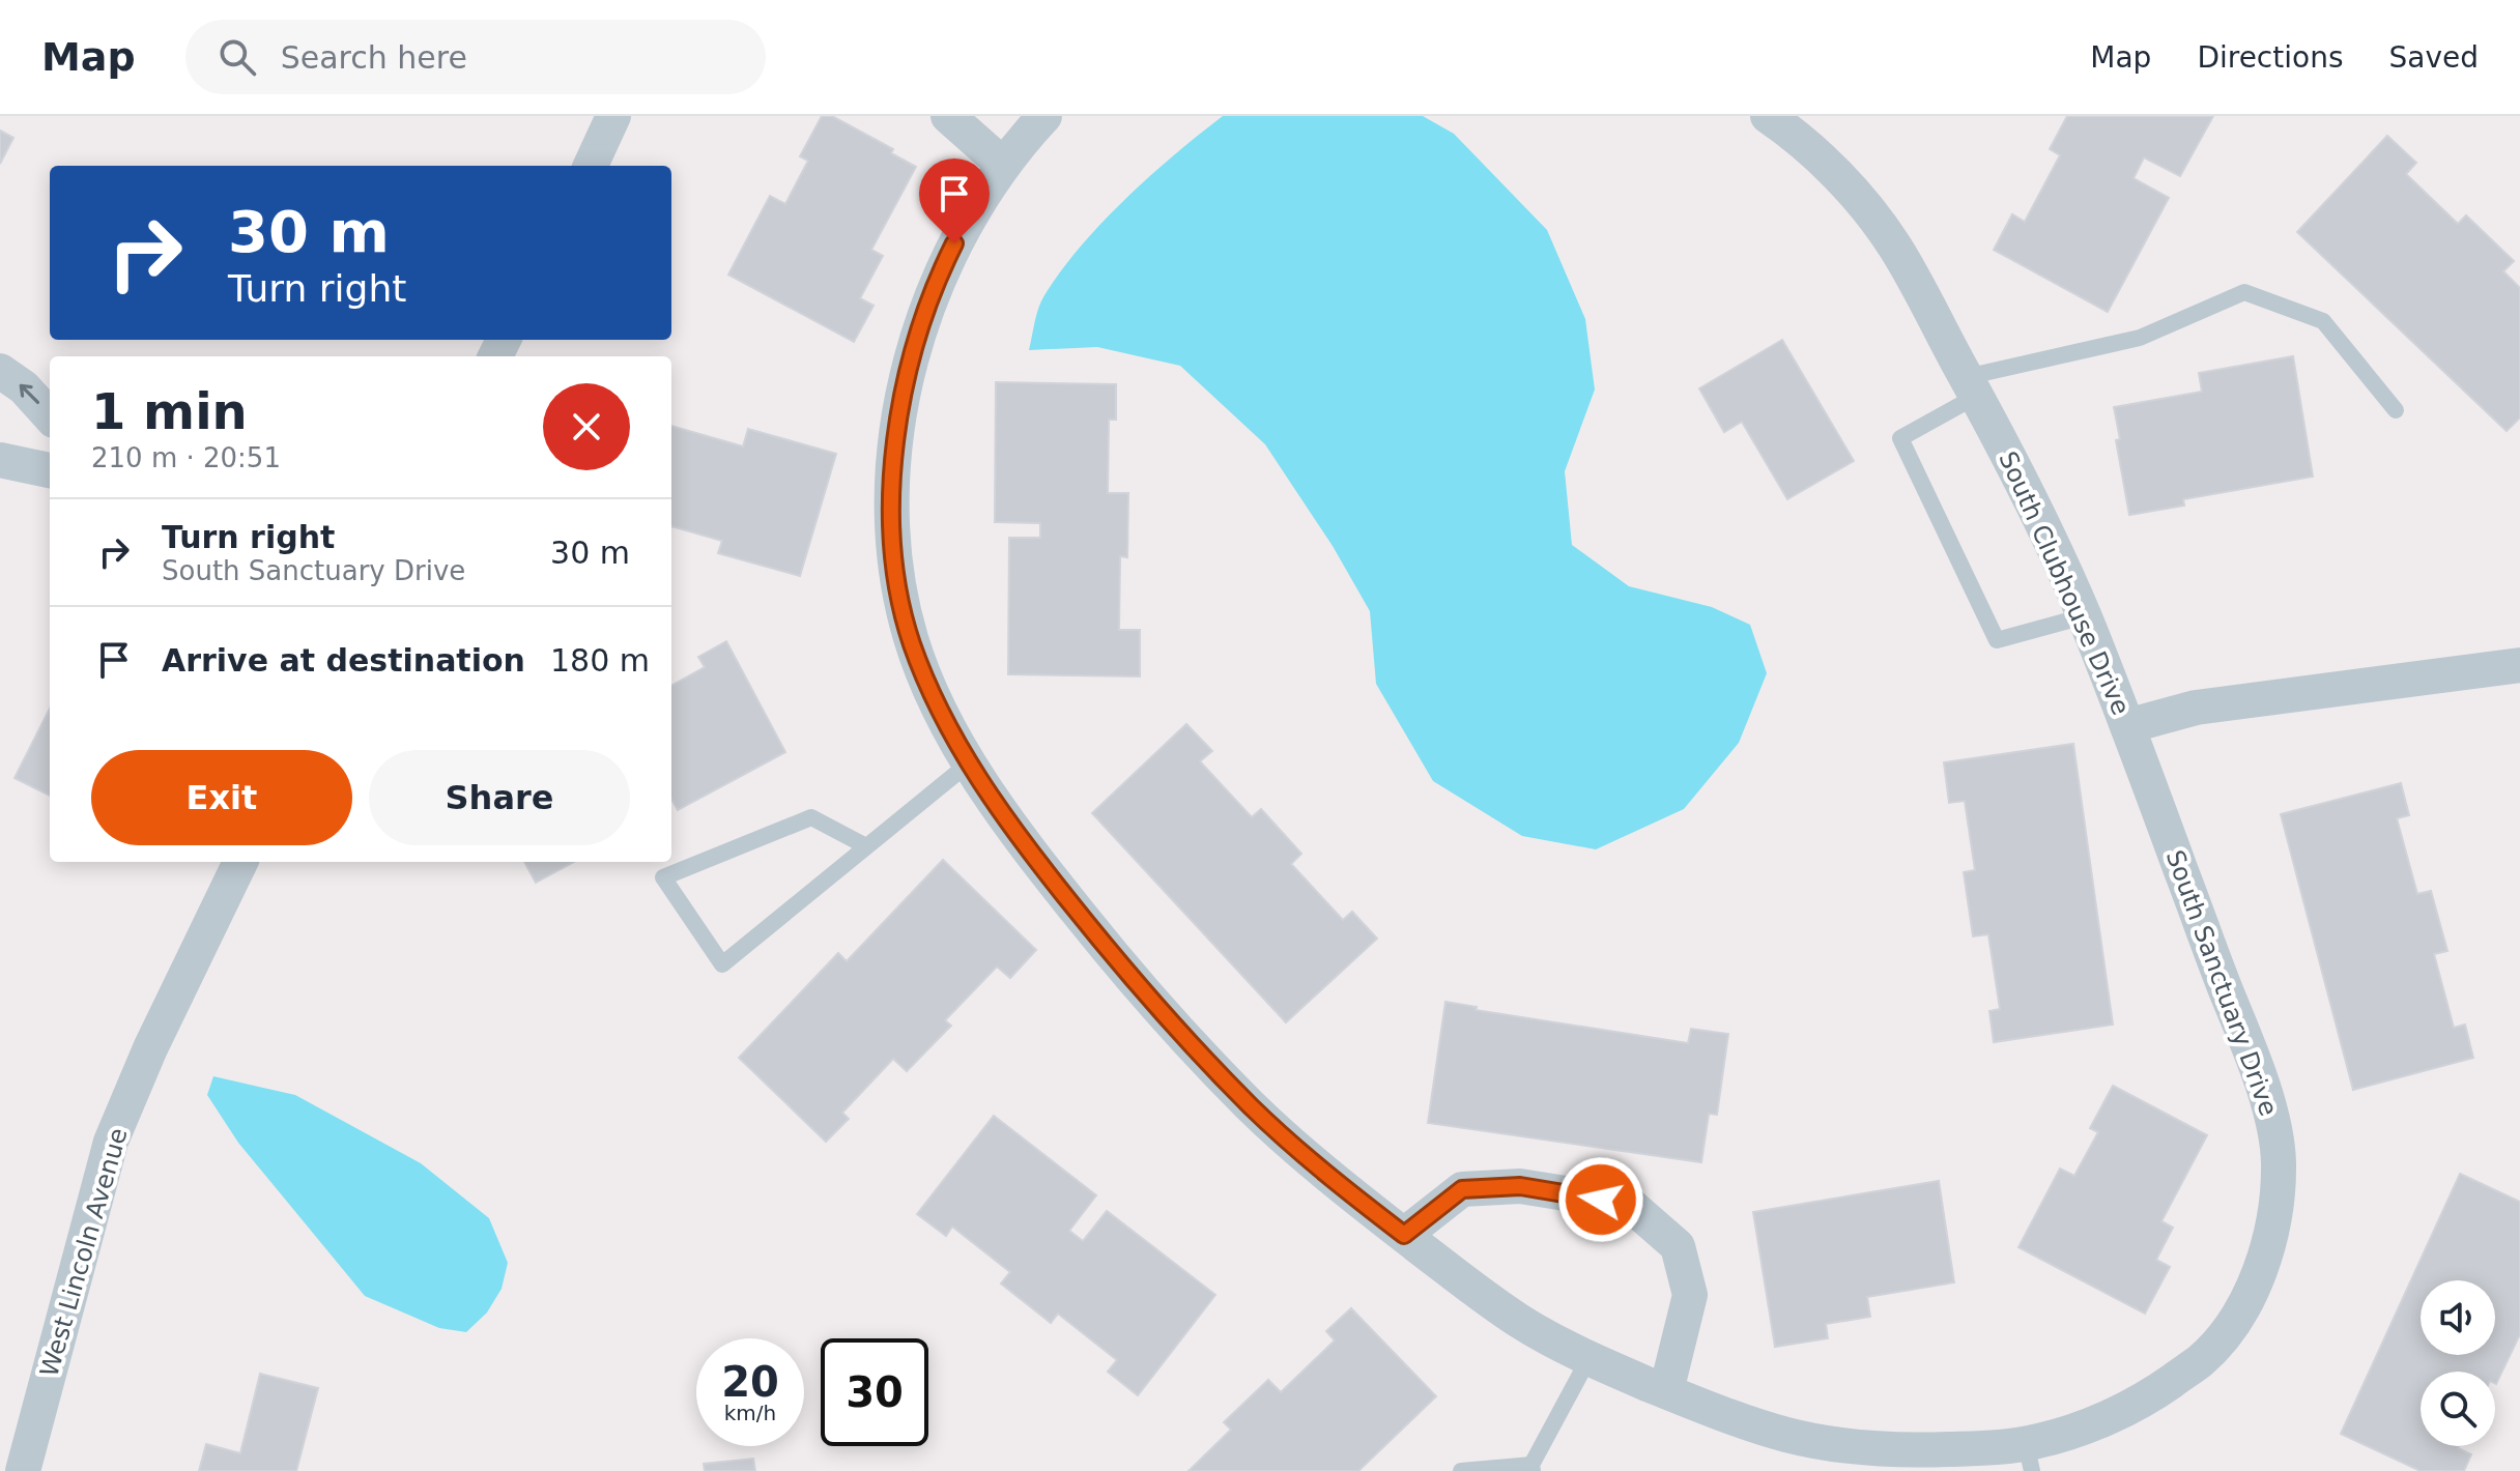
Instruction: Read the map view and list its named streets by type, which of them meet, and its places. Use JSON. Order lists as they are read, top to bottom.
{
  "streets": {
    "street": ["South Clubhouse Drive", "South Sanctuary Drive", "West Lincoln Avenue"]
  },
  "crossings": [
    ["South Clubhouse Drive", "South Sanctuary Drive"]
  ],
  "page": {
    "header": "Map",
    "search": "Search here",
    "nav": ["Map", "Directions", "Saved"],
    "turn": ["30 m", "Turn right"],
    "heading": ["1 min", "210 m · 20:51"],
    "list": [
      {
        "name": "Turn right",
        "note": "South Sanctuary Drive",
        "value": "30 m"
      },
      {
        "name": "Arrive at destination",
        "value": "180 m"
      }
    ],
    "buttons": ["Exit", "Share"],
    "speed": "20 km/h",
    "limit": "30"
  }
}
